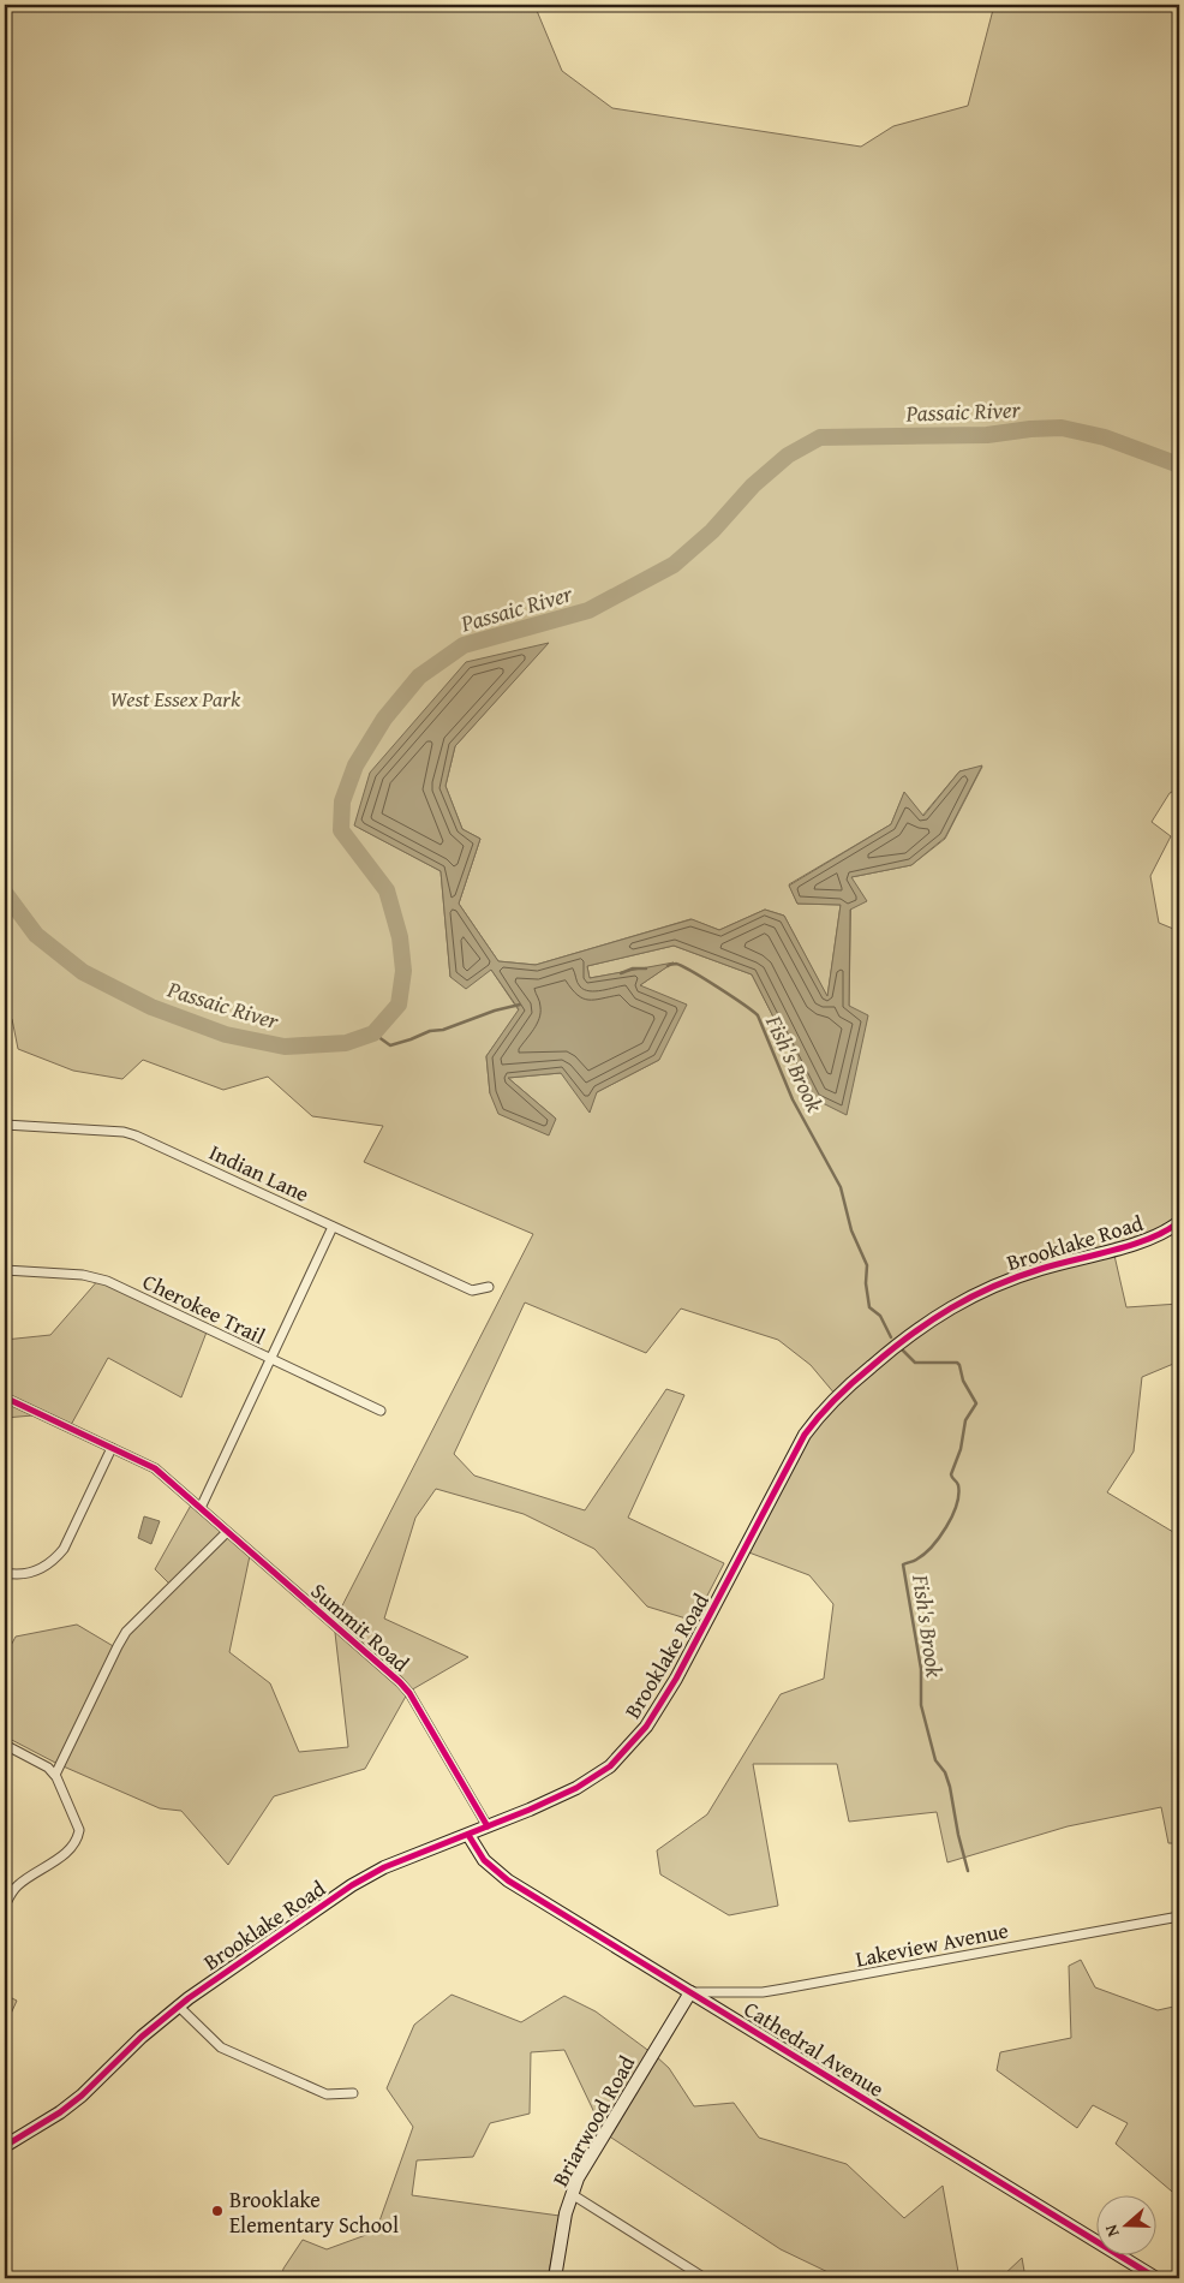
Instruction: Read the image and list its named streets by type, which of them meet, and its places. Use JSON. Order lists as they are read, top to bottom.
{
  "streets": {
    "street": [
      "Indian Lane",
      "Brooklake Road",
      "Cherokee Trail",
      "Summit Road",
      "Lakeview Avenue",
      "Cathedral Avenue",
      "Briarwood Road"
    ]
  },
  "crossings": [
    ["Brooklake Road", "Summit Road"],
    ["Brooklake Road", "Cathedral Avenue"],
    ["Lakeview Avenue", "Cathedral Avenue"],
    ["Lakeview Avenue", "Briarwood Road"],
    ["Cathedral Avenue", "Briarwood Road"]
  ],
  "water": ["Passaic River", "Fish's Brook"],
  "parks": ["West Essex Park"],
  "places": ["Brooklake Elementary School"],
  "north": "left"
}
